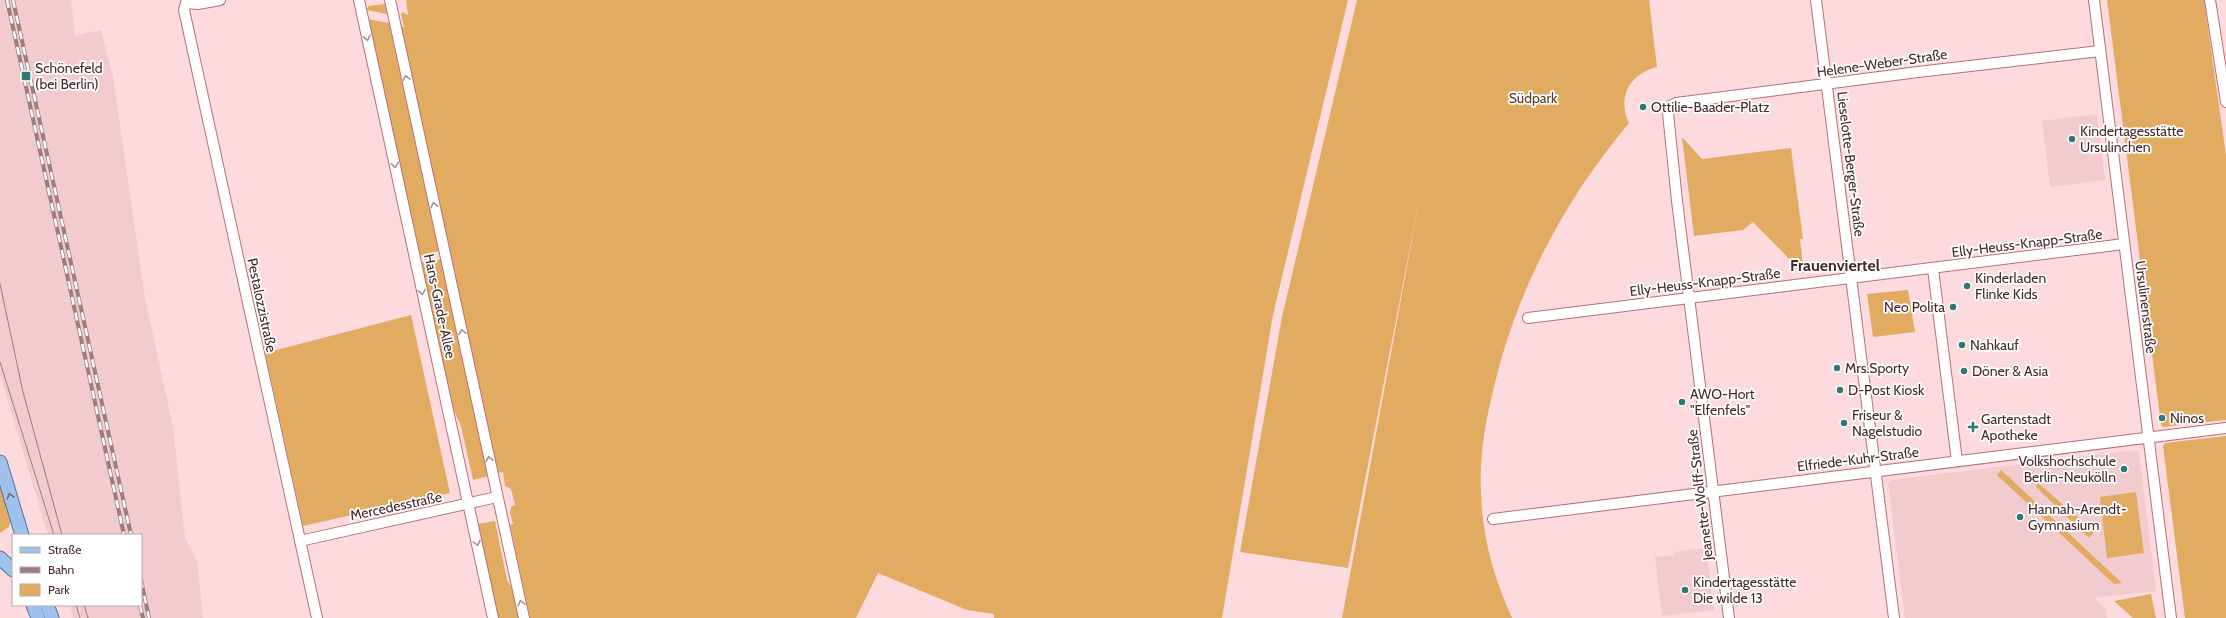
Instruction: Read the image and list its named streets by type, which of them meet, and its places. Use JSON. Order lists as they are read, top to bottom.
{
  "streets": {
    "street": [
      "Helene-Weber-Straße",
      "Lieselotte-Berger-Straße",
      "Elly-Heuss-Knapp-Straße",
      "Pestalozzistraße",
      "Hans-Grade-Allee",
      "Ursulinenstraße",
      "Elfriede-Kuhr-Straße",
      "Jeanette-Wolff-Straße",
      "Mercedesstraße"
    ]
  },
  "crossings": [
    ["Helene-Weber-Straße", "Lieselotte-Berger-Straße"],
    ["Helene-Weber-Straße", "Ursulinenstraße"],
    ["Helene-Weber-Straße", "Jeanette-Wolff-Straße"],
    ["Lieselotte-Berger-Straße", "Elly-Heuss-Knapp-Straße"],
    ["Lieselotte-Berger-Straße", "Elfriede-Kuhr-Straße"],
    ["Elly-Heuss-Knapp-Straße", "Ursulinenstraße"],
    ["Elly-Heuss-Knapp-Straße", "Jeanette-Wolff-Straße"],
    ["Pestalozzistraße", "Mercedesstraße"],
    ["Hans-Grade-Allee", "Mercedesstraße"],
    ["Ursulinenstraße", "Elfriede-Kuhr-Straße"],
    ["Elfriede-Kuhr-Straße", "Jeanette-Wolff-Straße"]
  ],
  "districts": ["Frauenviertel"],
  "parks": ["Südpark"],
  "places": {
    "transit": ["Schönefeld (bei Berlin)"],
    "other": [
      "Ottilie-Baader-Platz",
      "Kindertagesstätte Ursulinchen",
      "Kinderladen Flinke Kids",
      "Neo Polita",
      "Nahkauf",
      "Mrs.Sporty",
      "Döner & Asia",
      "D-Post Kiosk",
      "AWO-Hort \"Elfenfels\"",
      "Ninos",
      "Friseur & Nagelstudio",
      "Volkshochschule Berlin-Neukölln",
      "Hannah-Arendt- Gymnasium",
      "Kindertagesstätte Die wilde 13"
    ],
    "health": ["Gartenstadt Apotheke"]
  },
  "legend": ["Straße", "Bahn", "Park"]
}
